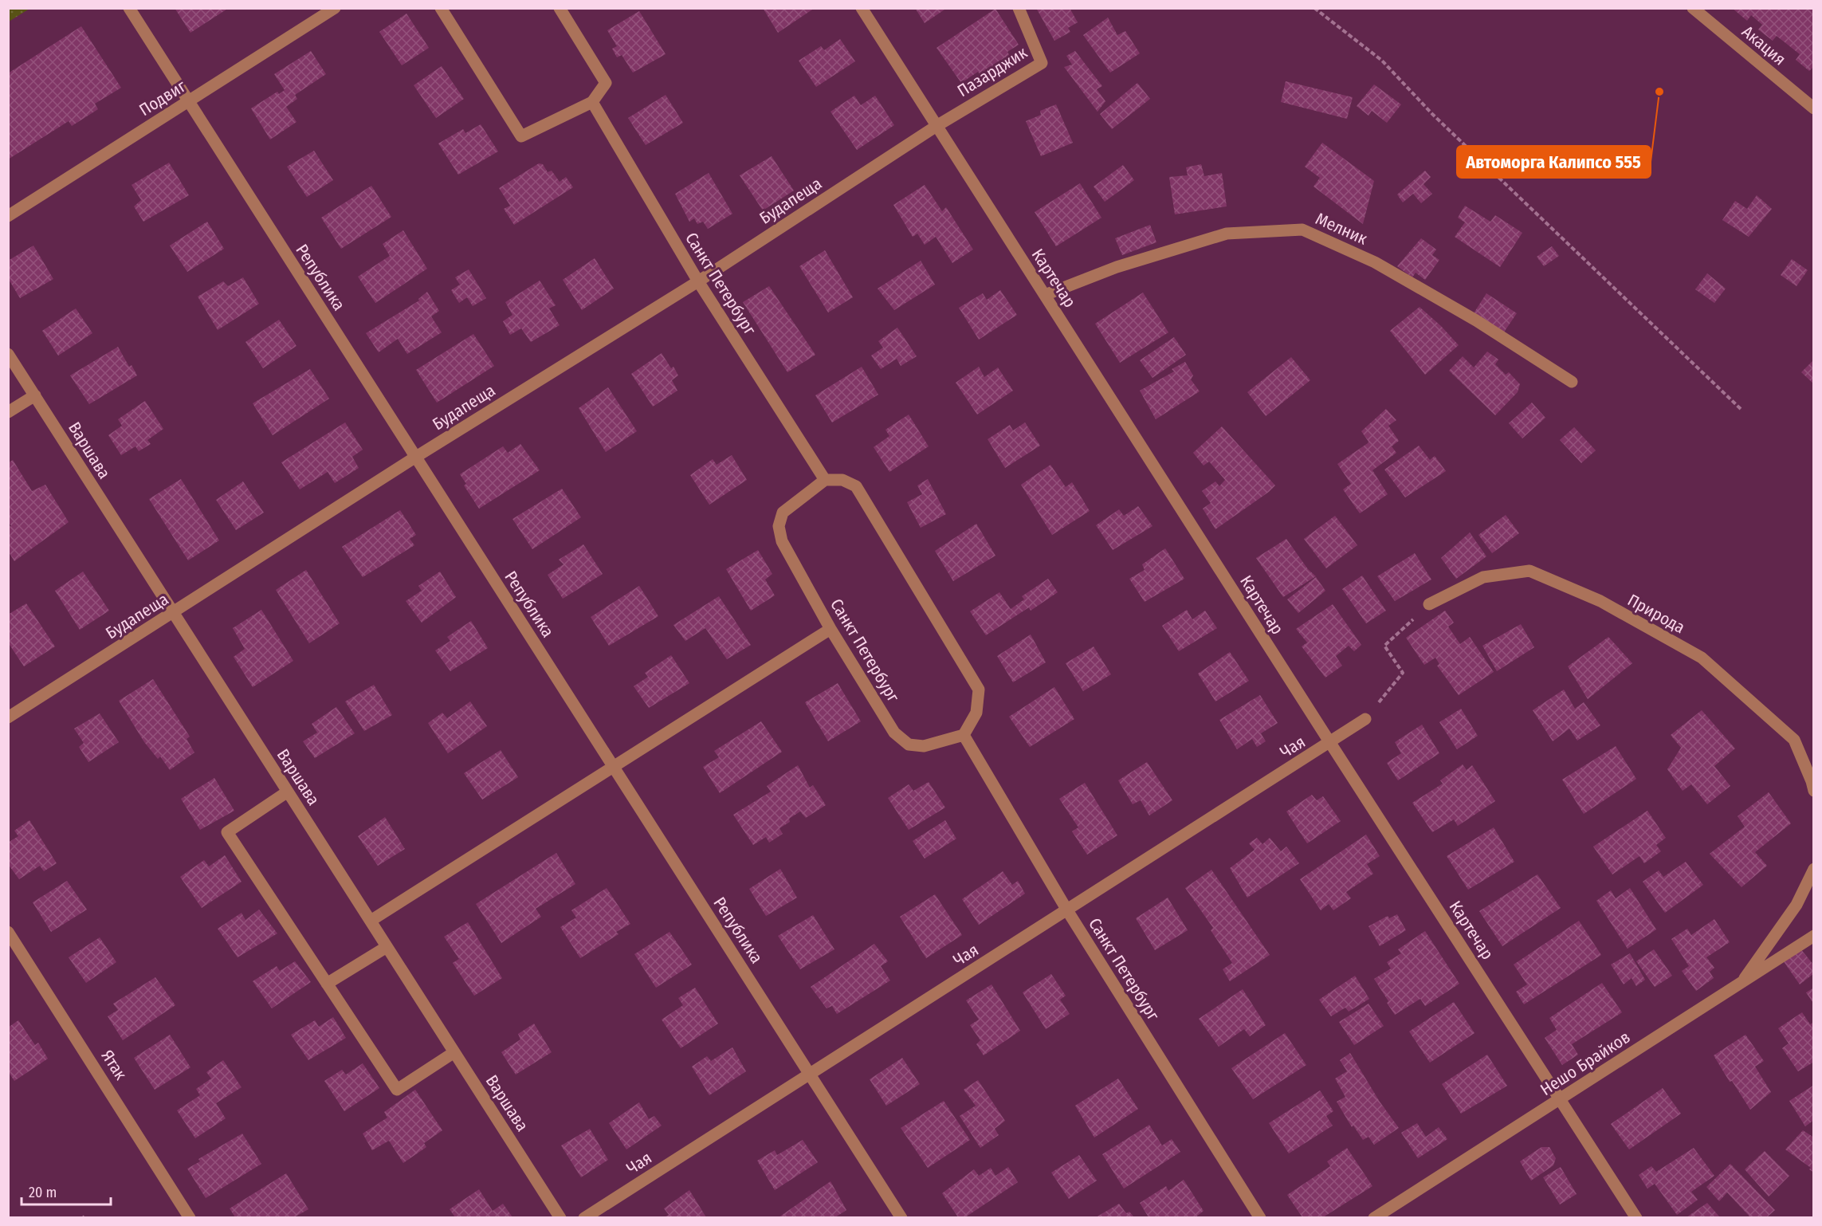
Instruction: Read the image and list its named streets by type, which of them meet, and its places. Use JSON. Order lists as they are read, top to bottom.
{
  "streets": {
    "street": [
      "Акация",
      "Пазарджик",
      "Подвиг",
      "Будапеща",
      "Мелник",
      "Република",
      "Картечар",
      "Санкт Петербург",
      "Варшава",
      "Природа",
      "Чая",
      "Нешо Брайков",
      "Ятак"
    ]
  },
  "crossings": [
    ["Пазарджик", "Будапеща"],
    ["Пазарджик", "Картечар"],
    ["Подвиг", "Република"],
    ["Будапеща", "Република"],
    ["Будапеща", "Картечар"],
    ["Будапеща", "Санкт Петербург"],
    ["Будапеща", "Варшава"],
    ["Мелник", "Картечар"],
    ["Република", "Чая"],
    ["Картечар", "Чая"],
    ["Картечар", "Нешо Брайков"],
    ["Санкт Петербург", "Чая"]
  ],
  "places": ["Автоморга Калипсо 555"],
  "scale_bar": "20 m"
}
